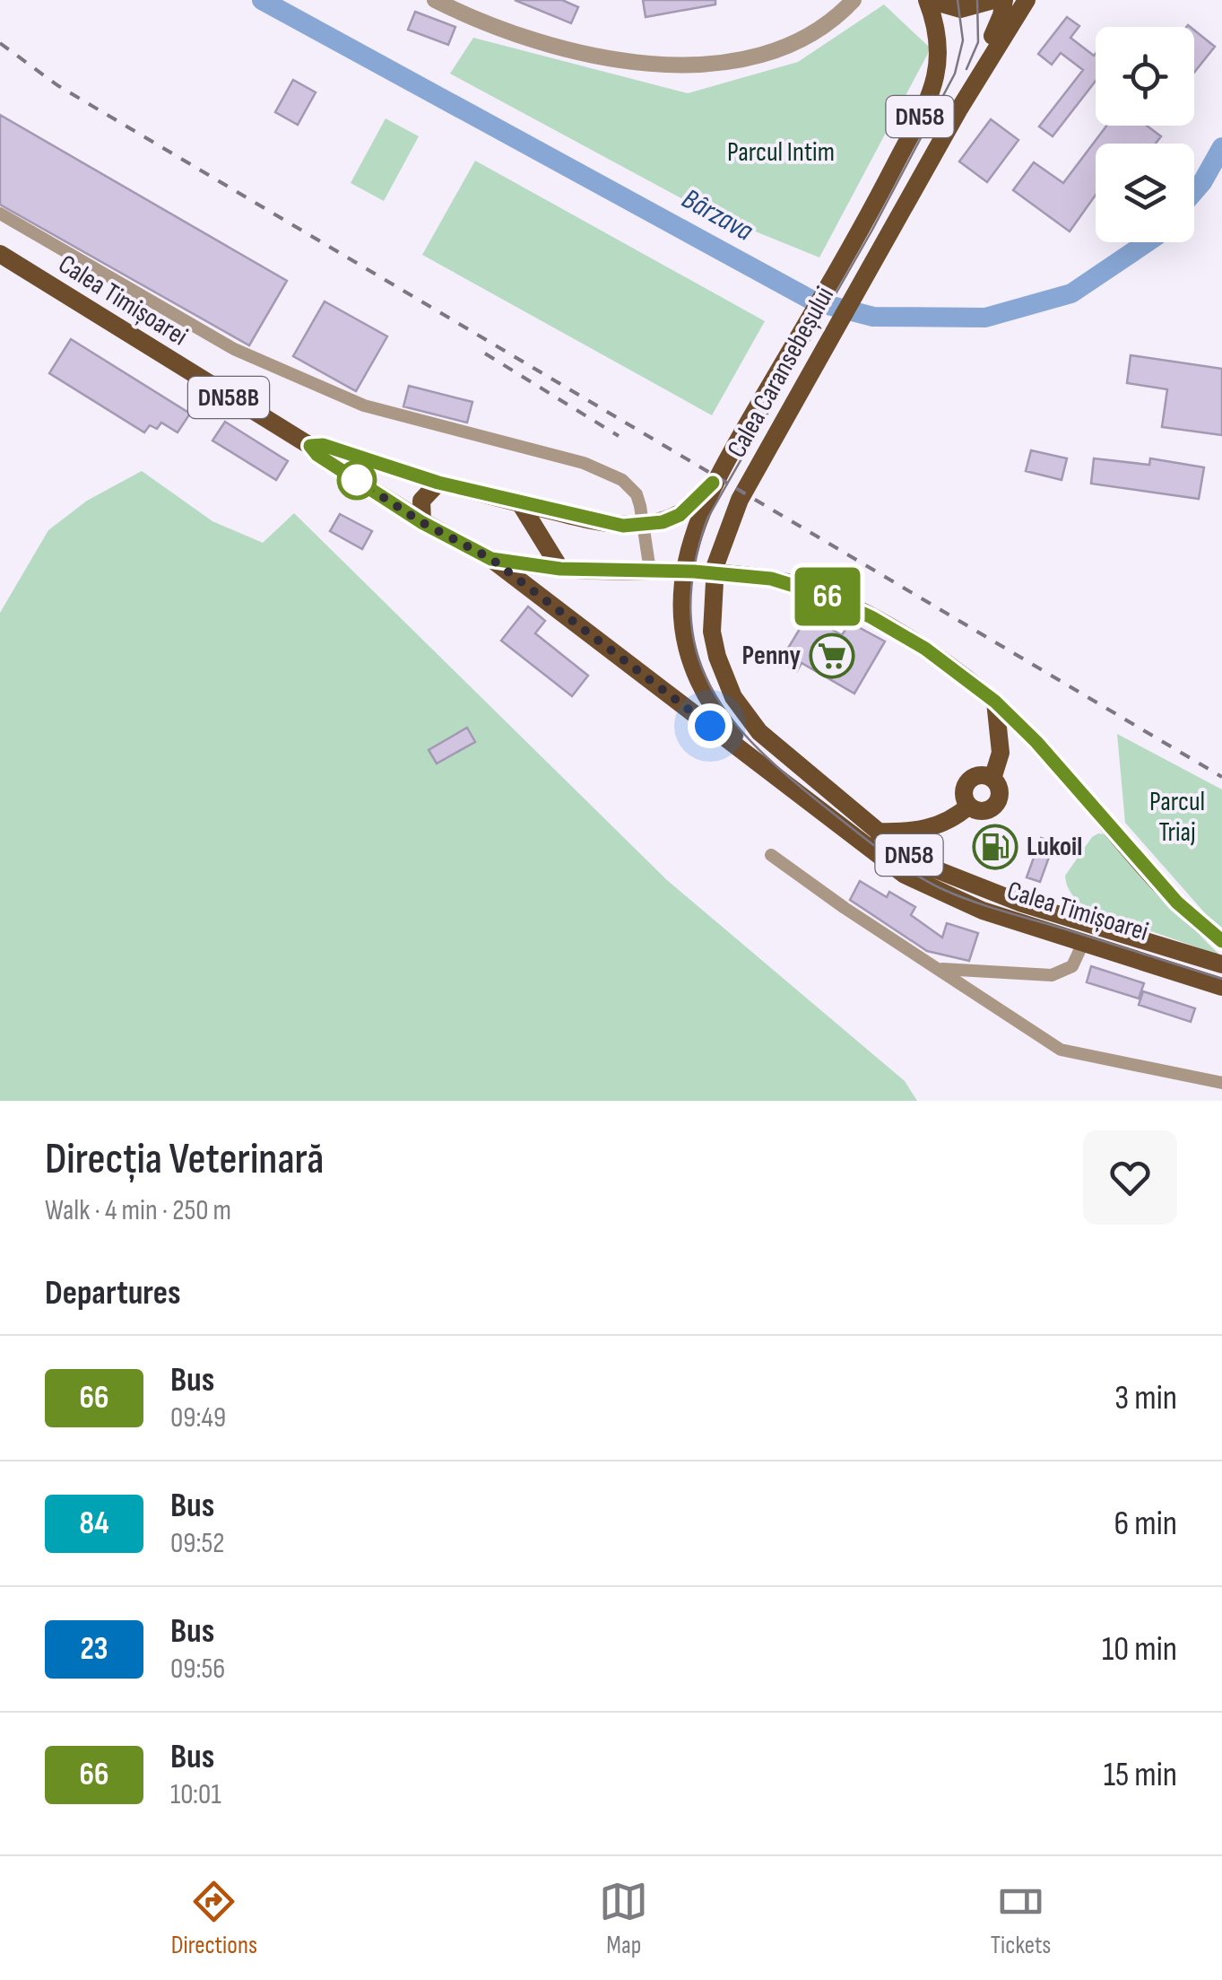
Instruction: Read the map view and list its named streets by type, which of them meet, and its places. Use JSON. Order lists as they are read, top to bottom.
{
  "streets": {
    "main road": [
      "DN58",
      "Calea Timișoarei",
      "Calea Caransebeșului",
      "DN58B"
    ]
  },
  "crossings": [
    ["Calea Timișoarei", "Calea Caransebeșului"]
  ],
  "water": ["Bârzava"],
  "parks": ["Parcul Intim", "Parcul Triaj"],
  "places": {
    "supermarket": ["Penny"],
    "fuel station": ["Lukoil"]
  },
  "lines": ["bus line 66"],
  "page": {
    "on_map": "66",
    "heading": [
      ["Direcția Veterinară", "Walk · 4 min · 250 m"],
      "Departures"
    ],
    "list": [
      {
        "mark": "66",
        "name": "Bus",
        "note": "09:49",
        "value": "3 min"
      },
      {
        "mark": "84",
        "name": "Bus",
        "note": "09:52",
        "value": "6 min"
      },
      {
        "mark": "23",
        "name": "Bus",
        "note": "09:56",
        "value": "10 min"
      },
      {
        "mark": "66",
        "name": "Bus",
        "note": "10:01",
        "value": "15 min"
      }
    ],
    "tabs": ["Directions", "Map", "Tickets"]
  }
}
